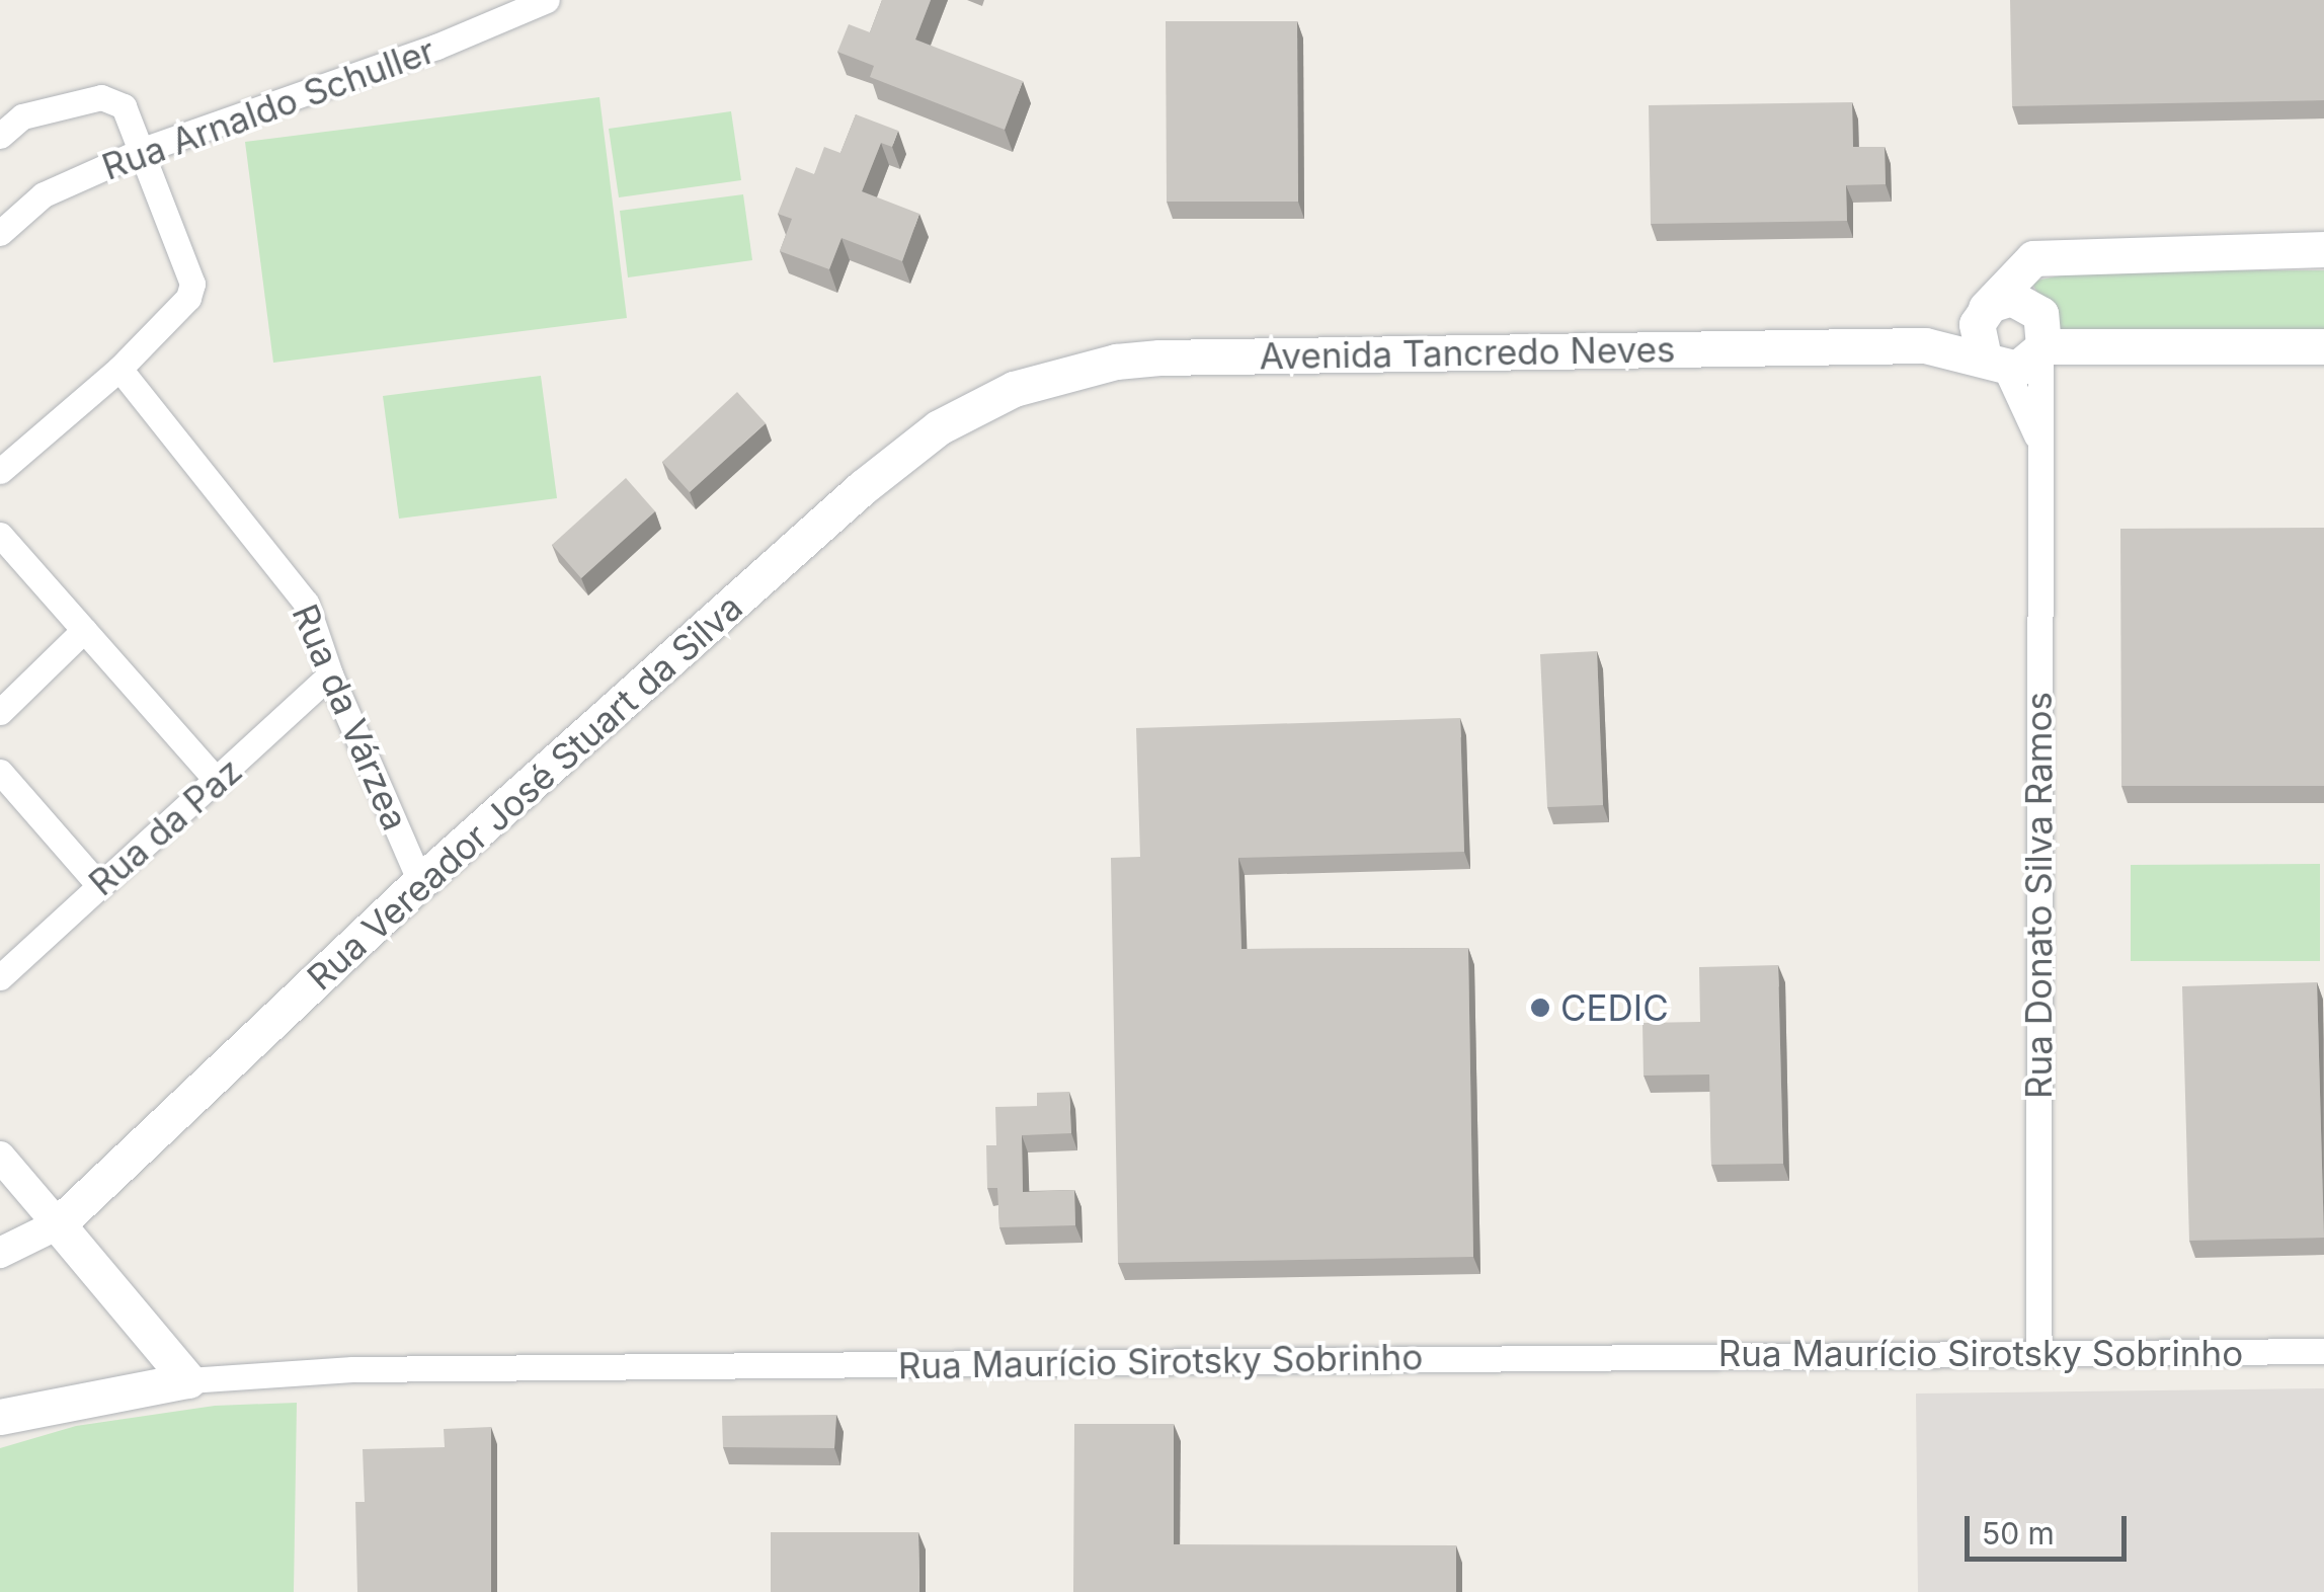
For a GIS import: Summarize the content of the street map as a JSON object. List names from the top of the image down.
{
  "streets": {
    "main road": ["Avenida Tancredo Neves", "Rua Vereador José Stuart da Silva", "Rua Maurício Sirotsky Sobrinho"],
    "street": [
      "Rua Arnaldo Schuller",
      "Rua da Várzea",
      "Rua da Paz",
      "Rua Donato Silva Ramos"
    ]
  },
  "crossings": [
    ["Avenida Tancredo Neves", "Rua Vereador José Stuart da Silva"],
    ["Avenida Tancredo Neves", "Rua Donato Silva Ramos"],
    ["Rua da Várzea", "Rua Vereador José Stuart da Silva"],
    ["Rua da Várzea", "Rua da Paz"],
    ["Rua Donato Silva Ramos", "Rua Maurício Sirotsky Sobrinho"]
  ],
  "places": ["CEDIC"],
  "scale_bar": "50 m"
}
